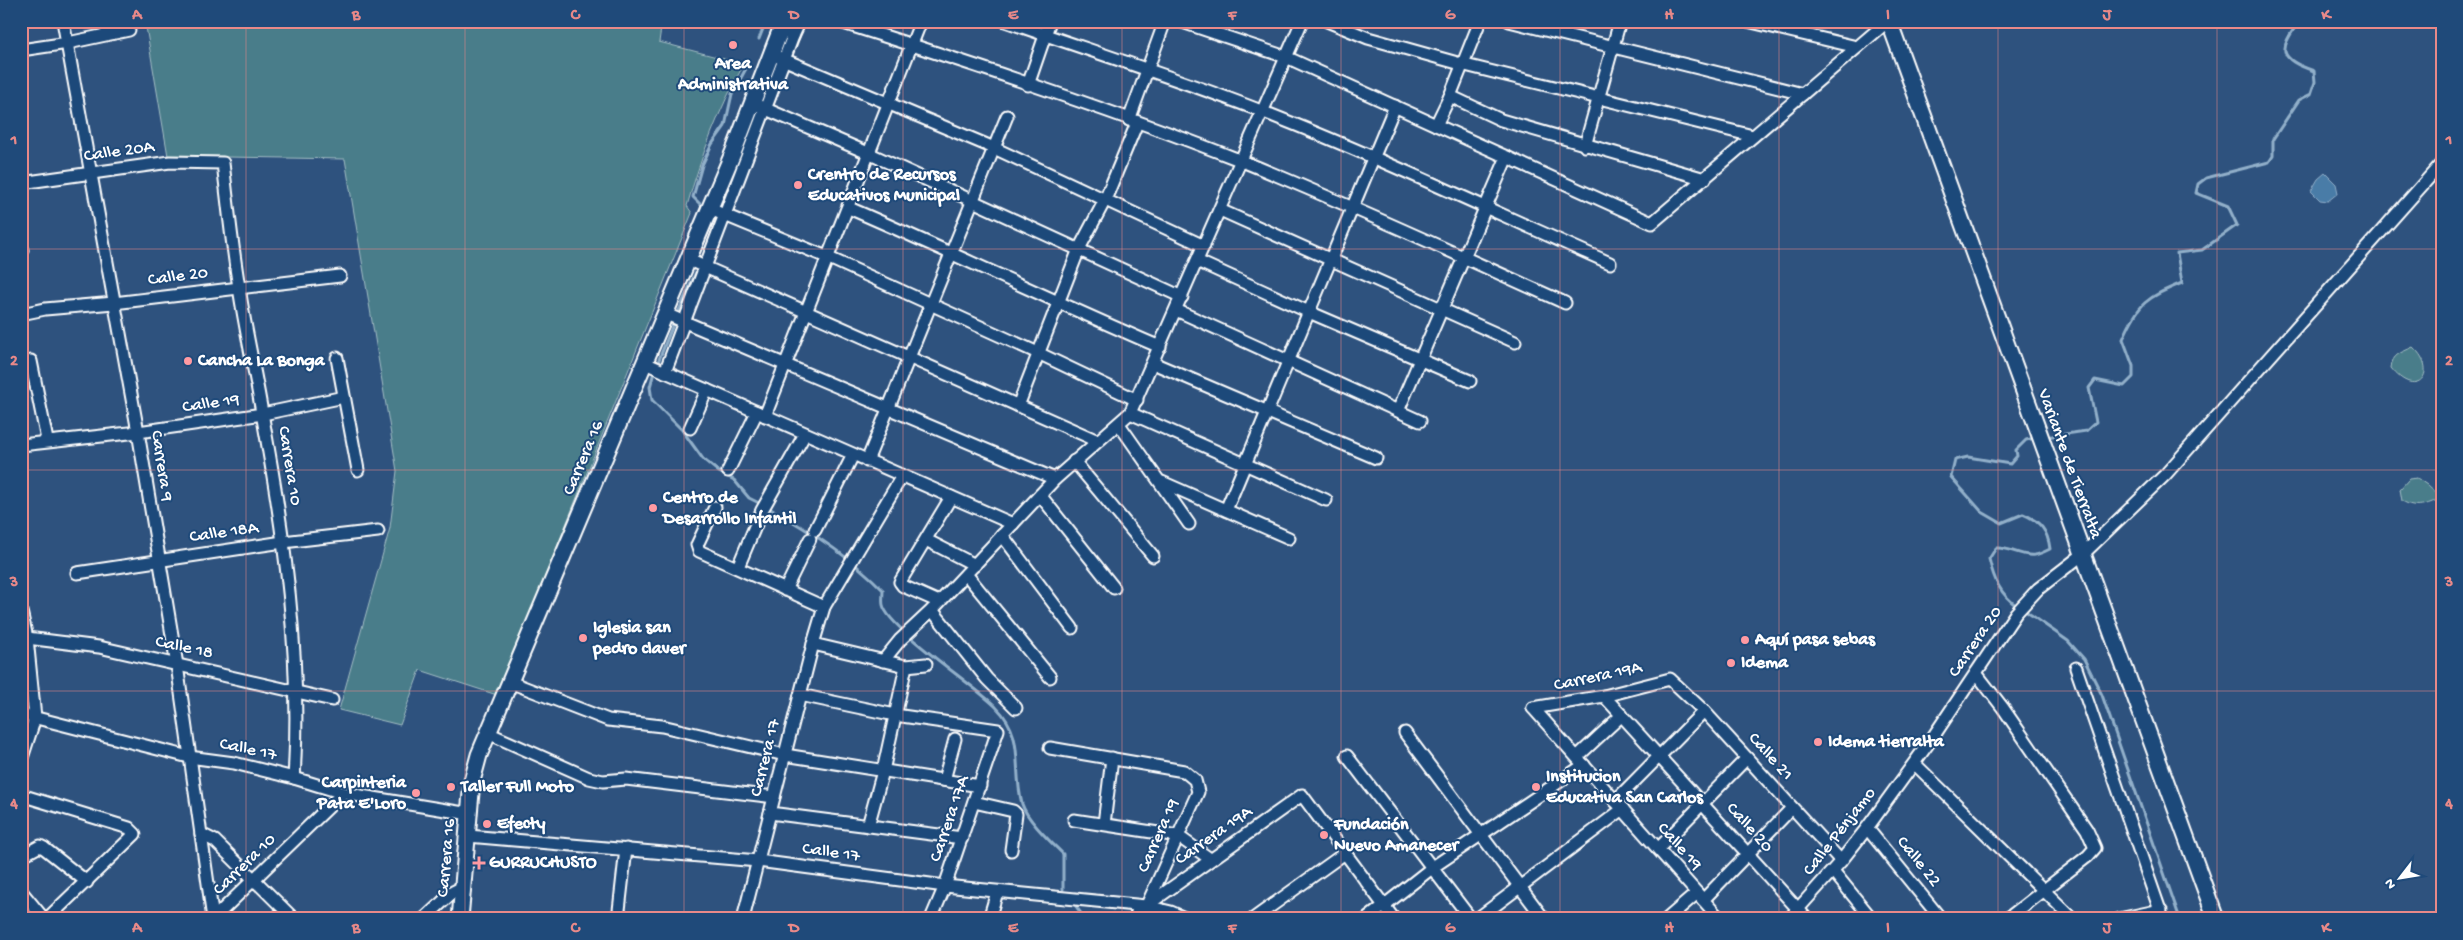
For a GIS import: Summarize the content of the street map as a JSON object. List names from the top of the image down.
{
  "streets": {
    "main road": ["Carrera 16", "Variante de Tierralta"],
    "street": [
      "Calle 20A",
      "Calle 20",
      "Calle 19",
      "Carrera 9",
      "Carrera 10",
      "Calle 18A",
      "Carrera 20",
      "Calle 18",
      "Carrera 19A",
      "Calle 17",
      "Calle 21",
      "Carrera 17",
      "Carrera 17A",
      "Calle Pénjamo",
      "Carrera 19",
      "Calle 22"
    ]
  },
  "crossings": [
    ["Calle 20A", "Carrera 9"],
    ["Calle 20A", "Carrera 10"],
    ["Calle 20", "Carrera 9"],
    ["Calle 20", "Carrera 10"],
    ["Calle 20", "Carrera 19A"],
    ["Calle 20", "Calle Pénjamo"],
    ["Calle 19", "Carrera 9"],
    ["Calle 19", "Carrera 10"],
    ["Calle 19", "Carrera 19A"],
    ["Carrera 16", "Calle 17"],
    ["Variante de Tierralta", "Carrera 20"],
    ["Carrera 9", "Carrera 10"],
    ["Carrera 9", "Calle 18A"],
    ["Carrera 9", "Calle 18"],
    ["Carrera 9", "Calle 17"],
    ["Carrera 10", "Calle 18A"],
    ["Carrera 10", "Calle 18"],
    ["Carrera 10", "Calle 17"],
    ["Carrera 20", "Calle Pénjamo"],
    ["Carrera 19A", "Calle 17"],
    ["Carrera 19A", "Calle 21"],
    ["Carrera 19A", "Carrera 19"],
    ["Calle 17", "Carrera 17"],
    ["Calle 17", "Carrera 17A"],
    ["Calle 17", "Carrera 19"],
    ["Calle 21", "Calle Pénjamo"],
    ["Calle Pénjamo", "Calle 22"]
  ],
  "places": {
    "other": [
      "Area Administrativa",
      "Crentro de Recursos Educativos Municipal",
      "Cancha La Bonga",
      "Centro de Desarrollo Infantil",
      "Iglesia san pedro claver",
      "Aquí pasa sebas",
      "Idema",
      "Idema tierralta",
      "Taller Full Moto",
      "Institucion Educativa San Carlos",
      "Carpinteria Pata E'Loro",
      "Efecty",
      "Fundación Nuevo Amanecer"
    ],
    "health": ["GURRUCHUSTO"]
  },
  "north": "bottom left",
  "grid": {
    "columns": [
      "A",
      "B",
      "C",
      "D",
      "E",
      "F",
      "G",
      "H",
      "I",
      "J",
      "K"
    ],
    "rows": [
      "1",
      "2",
      "3",
      "4"
    ]
  }
}
